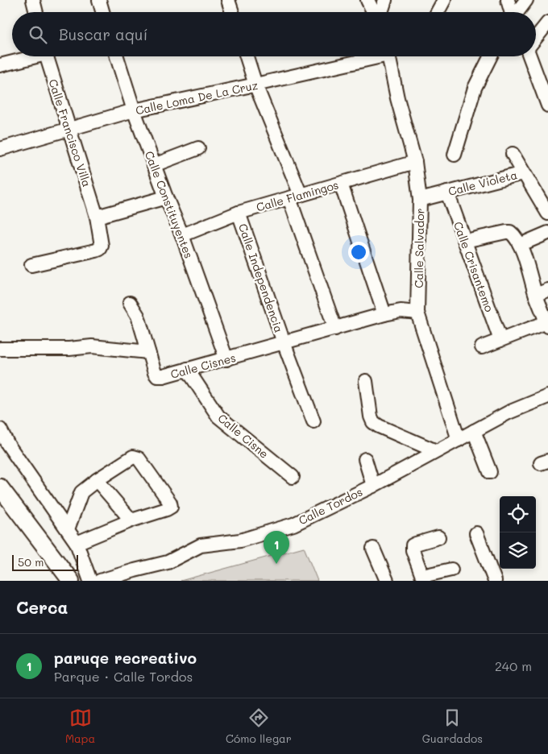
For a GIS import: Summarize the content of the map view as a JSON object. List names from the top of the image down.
{
  "streets": {
    "street": [
      "Calle Loma De La Cruz",
      "Calle Francisco Villa",
      "Calle Violeta",
      "Calle Flamingos",
      "Calle Constituyentes",
      "Calle Salvador",
      "Calle Crisantemo",
      "Calle Independencia",
      "Calle Cisnes",
      "Calle Cisne",
      "Calle Tordos"
    ]
  },
  "crossings": [
    ["Calle Loma De La Cruz", "Calle Francisco Villa"],
    ["Calle Loma De La Cruz", "Calle Constituyentes"],
    ["Calle Violeta", "Calle Salvador"],
    ["Calle Violeta", "Calle Crisantemo"],
    ["Calle Flamingos", "Calle Constituyentes"],
    ["Calle Flamingos", "Calle Salvador"],
    ["Calle Flamingos", "Calle Independencia"],
    ["Calle Constituyentes", "Calle Cisnes"],
    ["Calle Salvador", "Calle Cisnes"],
    ["Calle Salvador", "Calle Tordos"],
    ["Calle Independencia", "Calle Cisnes"],
    ["Calle Cisnes", "Calle Cisne"]
  ],
  "scale_bar": "50 m",
  "page": {
    "search": "Buscar aquí",
    "pins": "1",
    "scale": "50 m",
    "heading": "Cerca",
    "list": [
      {
        "mark": "1",
        "name": "paruqe recreativo",
        "note": "Parque · Calle Tordos",
        "value": "240 m"
      }
    ],
    "nav": ["Mapa", "Cómo llegar", "Guardados"]
  }
}
